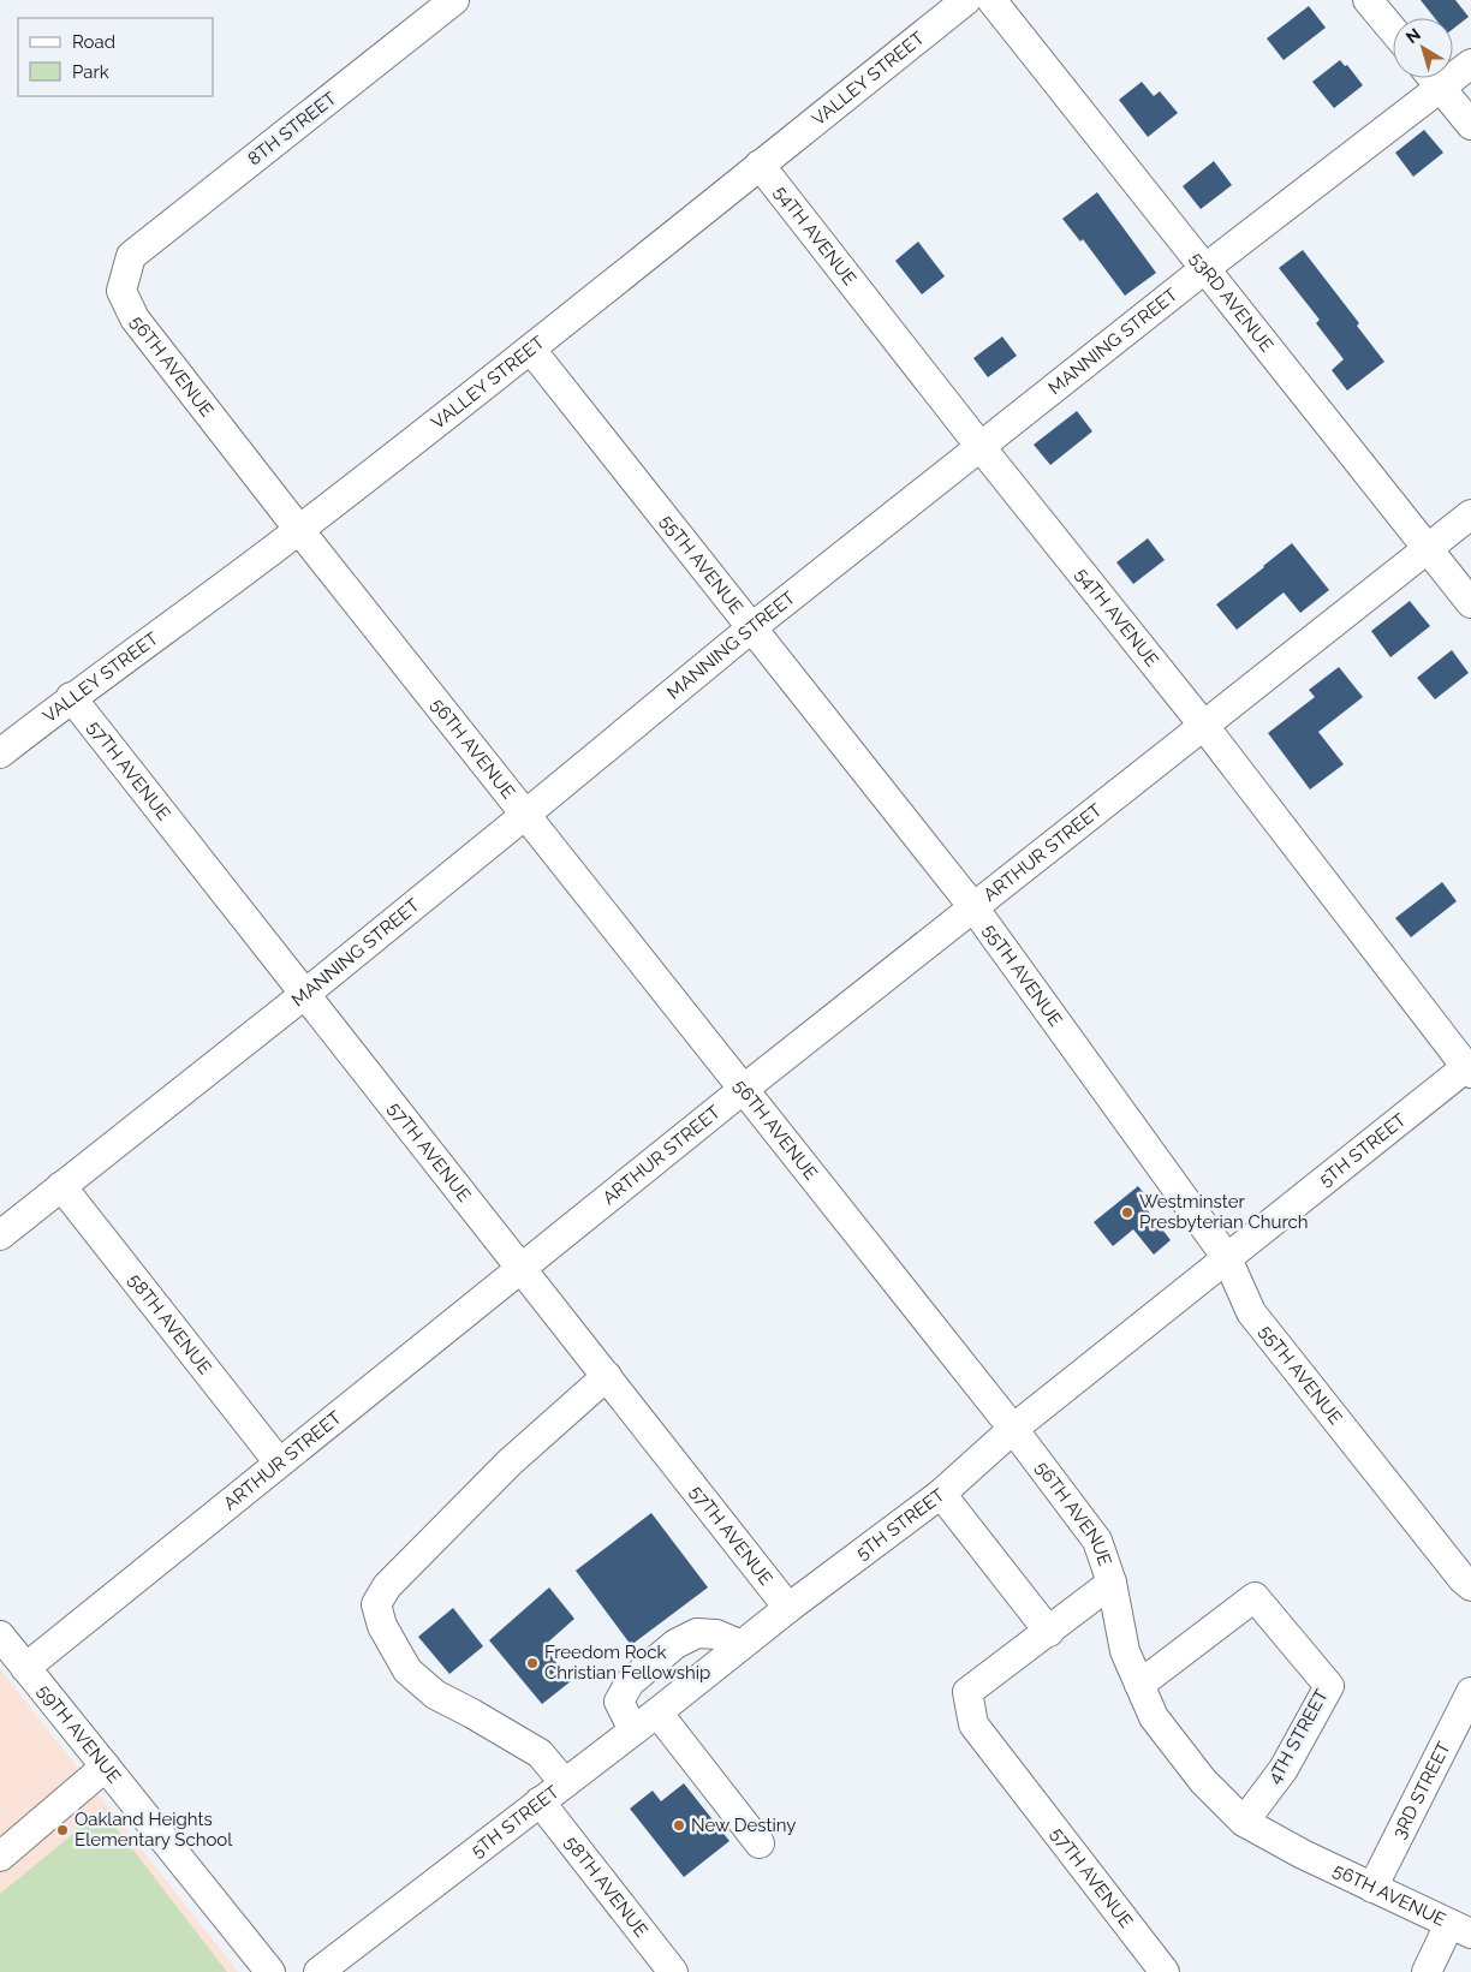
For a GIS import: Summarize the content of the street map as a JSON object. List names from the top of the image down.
{
  "streets": {
    "street": [
      "VALLEY STREET",
      "8TH STREET",
      "54TH AVENUE",
      "53RD AVENUE",
      "MANNING STREET",
      "56TH AVENUE",
      "55TH AVENUE",
      "57TH AVENUE",
      "ARTHUR STREET",
      "5TH STREET",
      "58TH AVENUE",
      "59TH AVENUE",
      "4TH STREET",
      "3RD STREET"
    ]
  },
  "crossings": [
    ["VALLEY STREET", "54TH AVENUE"],
    ["VALLEY STREET", "56TH AVENUE"],
    ["VALLEY STREET", "55TH AVENUE"],
    ["VALLEY STREET", "57TH AVENUE"],
    ["8TH STREET", "56TH AVENUE"],
    ["54TH AVENUE", "MANNING STREET"],
    ["54TH AVENUE", "ARTHUR STREET"],
    ["54TH AVENUE", "5TH STREET"],
    ["53RD AVENUE", "MANNING STREET"],
    ["53RD AVENUE", "ARTHUR STREET"],
    ["MANNING STREET", "56TH AVENUE"],
    ["MANNING STREET", "55TH AVENUE"],
    ["MANNING STREET", "57TH AVENUE"],
    ["MANNING STREET", "58TH AVENUE"],
    ["56TH AVENUE", "ARTHUR STREET"],
    ["56TH AVENUE", "5TH STREET"],
    ["56TH AVENUE", "4TH STREET"],
    ["56TH AVENUE", "3RD STREET"],
    ["55TH AVENUE", "ARTHUR STREET"],
    ["55TH AVENUE", "5TH STREET"],
    ["57TH AVENUE", "ARTHUR STREET"],
    ["57TH AVENUE", "5TH STREET"],
    ["ARTHUR STREET", "58TH AVENUE"],
    ["ARTHUR STREET", "59TH AVENUE"],
    ["5TH STREET", "58TH AVENUE"]
  ],
  "places": [
    "Westminster Presbyterian Church",
    "Freedom Rock Christian Fellowship",
    "New Destiny",
    "Oakland Heights Elementary School"
  ],
  "legend": ["Road", "Park"],
  "north": "top left"
}
